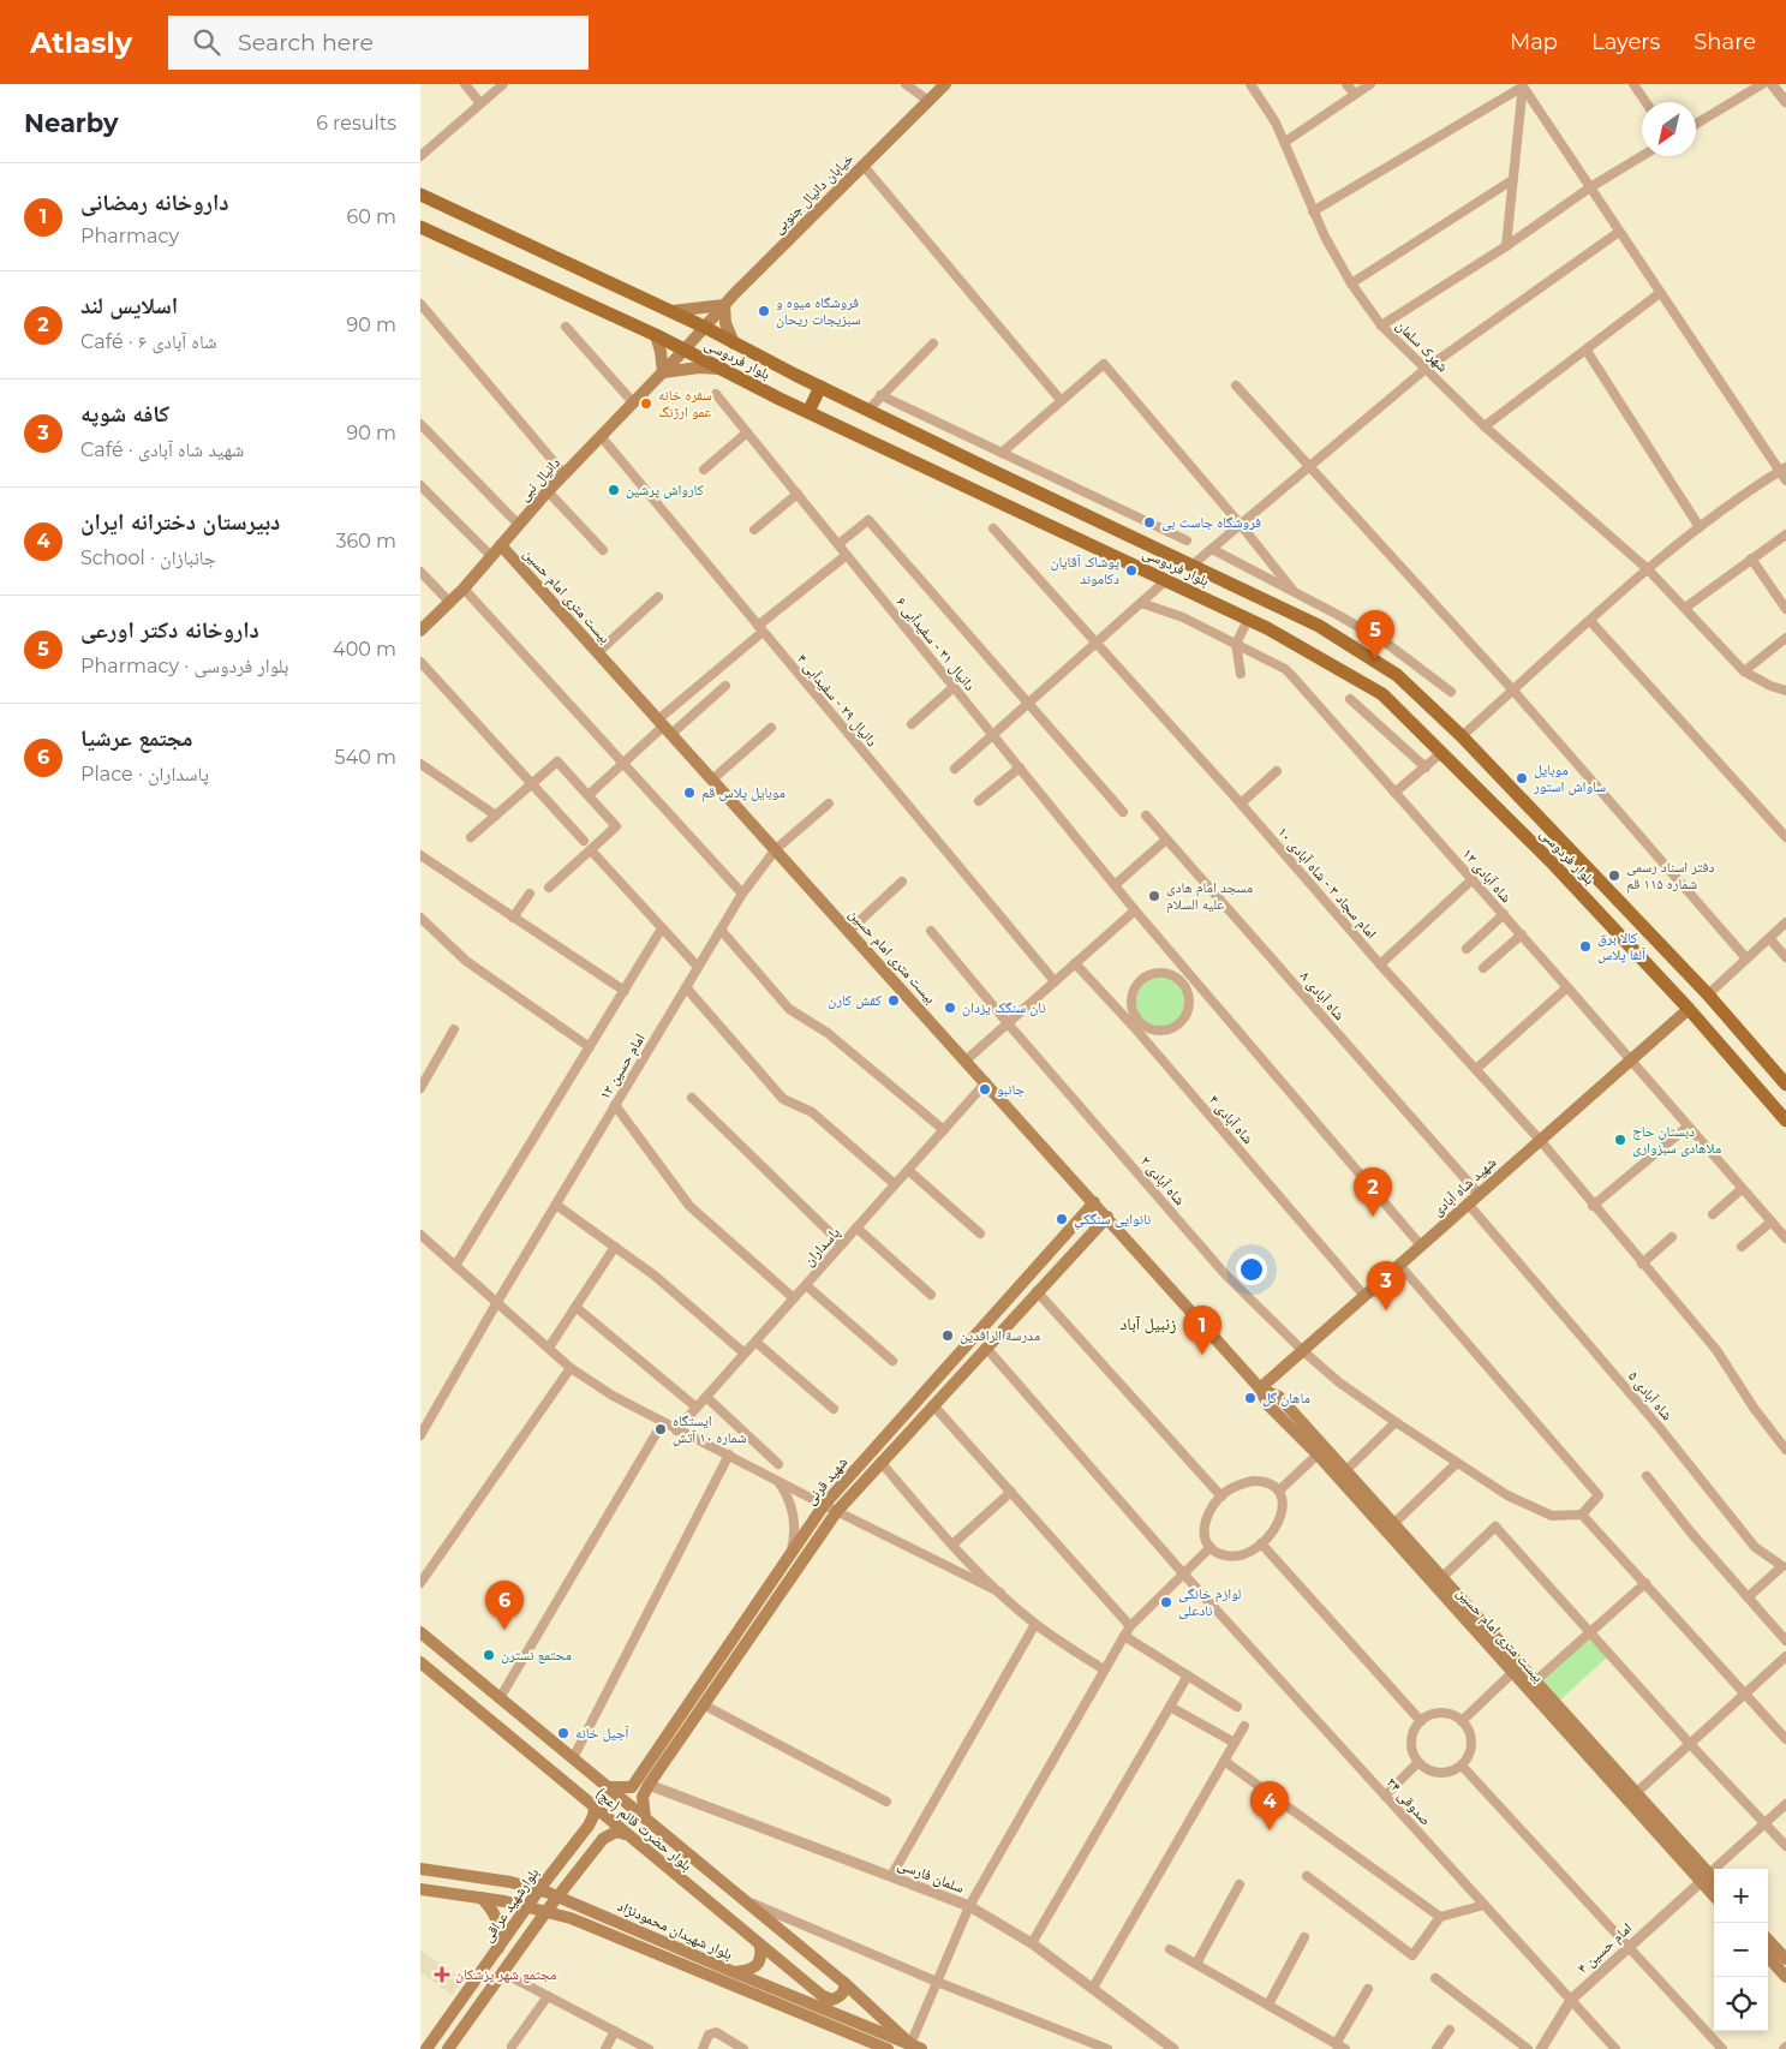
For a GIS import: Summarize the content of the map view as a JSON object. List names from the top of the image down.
{
  "streets": {
    "main road": [
      "خیابان دانیال جنوبی",
      "بلوار فردوسی",
      "دانیال نبی",
      "بیست متری امام حسین",
      "شهید شاه آبادی",
      "شهید قرنی",
      "بلوار حضرت قائم (عج)",
      "بلوارشهید عراقی",
      "بلوار شهیدان محمودنژاد"
    ],
    "street": [
      "شهرک سلمان",
      "دانیال ۳۱ - سفیدآبی ۶",
      "دانیال ۲۹ - سفیدآبی ۴",
      "شاه آبادی ۱۲",
      "امام سجاد ۳ - شاه آبادی ۱۰",
      "شاه آبادی ۸",
      "امام حسین ۱۲",
      "شاه آبادی ۴",
      "شاه آبادی ۲",
      "پاسداران",
      "شاه آبادی ۵",
      "صدوقی ۳۴",
      "سلمان فارسی",
      "امام حسین ۴"
    ]
  },
  "crossings": [
    ["خیابان دانیال جنوبی", "بلوار فردوسی"],
    ["خیابان دانیال جنوبی", "دانیال نبی"],
    ["بلوار فردوسی", "دانیال نبی"],
    ["بلوار فردوسی", "شهید شاه آبادی"],
    ["دانیال نبی", "بیست متری امام حسین"],
    ["دانیال نبی", "دانیال ۲۹ - سفیدآبی ۴"],
    ["بیست متری امام حسین", "امام حسین ۱۲"],
    ["بیست متری امام حسین", "شهید شاه آبادی"],
    ["بیست متری امام حسین", "پاسداران"],
    ["بیست متری امام حسین", "شهید قرنی"],
    ["بیست متری امام حسین", "امام حسین ۴"],
    ["دانیال ۳۱ - سفیدآبی ۶", "شاه آبادی ۴"],
    ["دانیال ۳۱ - سفیدآبی ۶", "شهید شاه آبادی"],
    ["شاه آبادی ۱۲", "شهید شاه آبادی"],
    ["امام سجاد ۳ - شاه آبادی ۱۰", "شهید شاه آبادی"],
    ["شاه آبادی ۸", "شهید شاه آبادی"],
    ["شاه آبادی ۴", "شهید شاه آبادی"],
    ["شاه آبادی ۲", "شهید شاه آبادی"],
    ["شهید شاه آبادی", "شاه آبادی ۵"],
    ["شهید قرنی", "صدوقی ۳۴"],
    ["شهید قرنی", "سلمان فارسی"],
    ["صدوقی ۳۴", "امام حسین ۴"],
    ["بلوار حضرت قائم (عج)", "بلوارشهید عراقی"],
    ["بلوار حضرت قائم (عج)", "بلوار شهیدان محمودنژاد"],
    ["بلوارشهید عراقی", "بلوار شهیدان محمودنژاد"]
  ],
  "districts": ["زنبیل آباد"],
  "places": {
    "other": [
      "فروشگاه میوه و سبزیجات ریحان",
      "سفره خانه عمو ارژنگ",
      "کارواش پرشین",
      "فروشگاه جاست بی",
      "پوشاک آقایان دکاموند",
      "موبایل ساواش استور",
      "موبایل پلاس قم",
      "دفتر اسناد رسمی شماره ۱۱۵ قم",
      "مسجد امام هادی علیه السلام",
      "کالا برق آلفا پلاس",
      "کفش کارن",
      "نان سنگک یزدان",
      "جانبو",
      "دبستان حاج ملاهادی سبزواری",
      "نانوایی سنگکیِ",
      "مدرسة الرافدین",
      "ماهان گل",
      "ایستگاه شماره ۱۰ آتش",
      "لوازم خانگی نادعلی",
      "محتمع نسترن",
      "آجیل خانه"
    ],
    "health": ["مجتمع شهر پزشکان"]
  },
  "north": "bottom left",
  "page": {
    "header": "Atlasly",
    "search": "Search here",
    "nav": ["Map", "Layers", "Share"],
    "heading": ["Nearby", "6 results"],
    "list": [
      {
        "mark": "1",
        "name": "داروخانه رمضانی",
        "note": "Pharmacy",
        "value": "60 m"
      },
      {
        "mark": "2",
        "name": "اسلایس لند",
        "note": "Café · شاه آبادی ۶",
        "value": "90 m"
      },
      {
        "mark": "3",
        "name": "کافه شوپه",
        "note": "Café · شهید شاه آبادی",
        "value": "90 m"
      },
      {
        "mark": "4",
        "name": "دبیرستان دخترانه ایران",
        "note": "School · جانبازان",
        "value": "360 m"
      },
      {
        "mark": "5",
        "name": "داروخانه دکتر اورعی",
        "note": "Pharmacy · بلوار فردوسی",
        "value": "400 m"
      },
      {
        "mark": "6",
        "name": "مجتمع عرشیا",
        "note": "Place · پاسداران",
        "value": "540 m"
      }
    ],
    "pins": [
      "5",
      "2",
      "3",
      "1",
      "6",
      "4"
    ],
    "map_buttons": ["+", "−"]
  }
}
